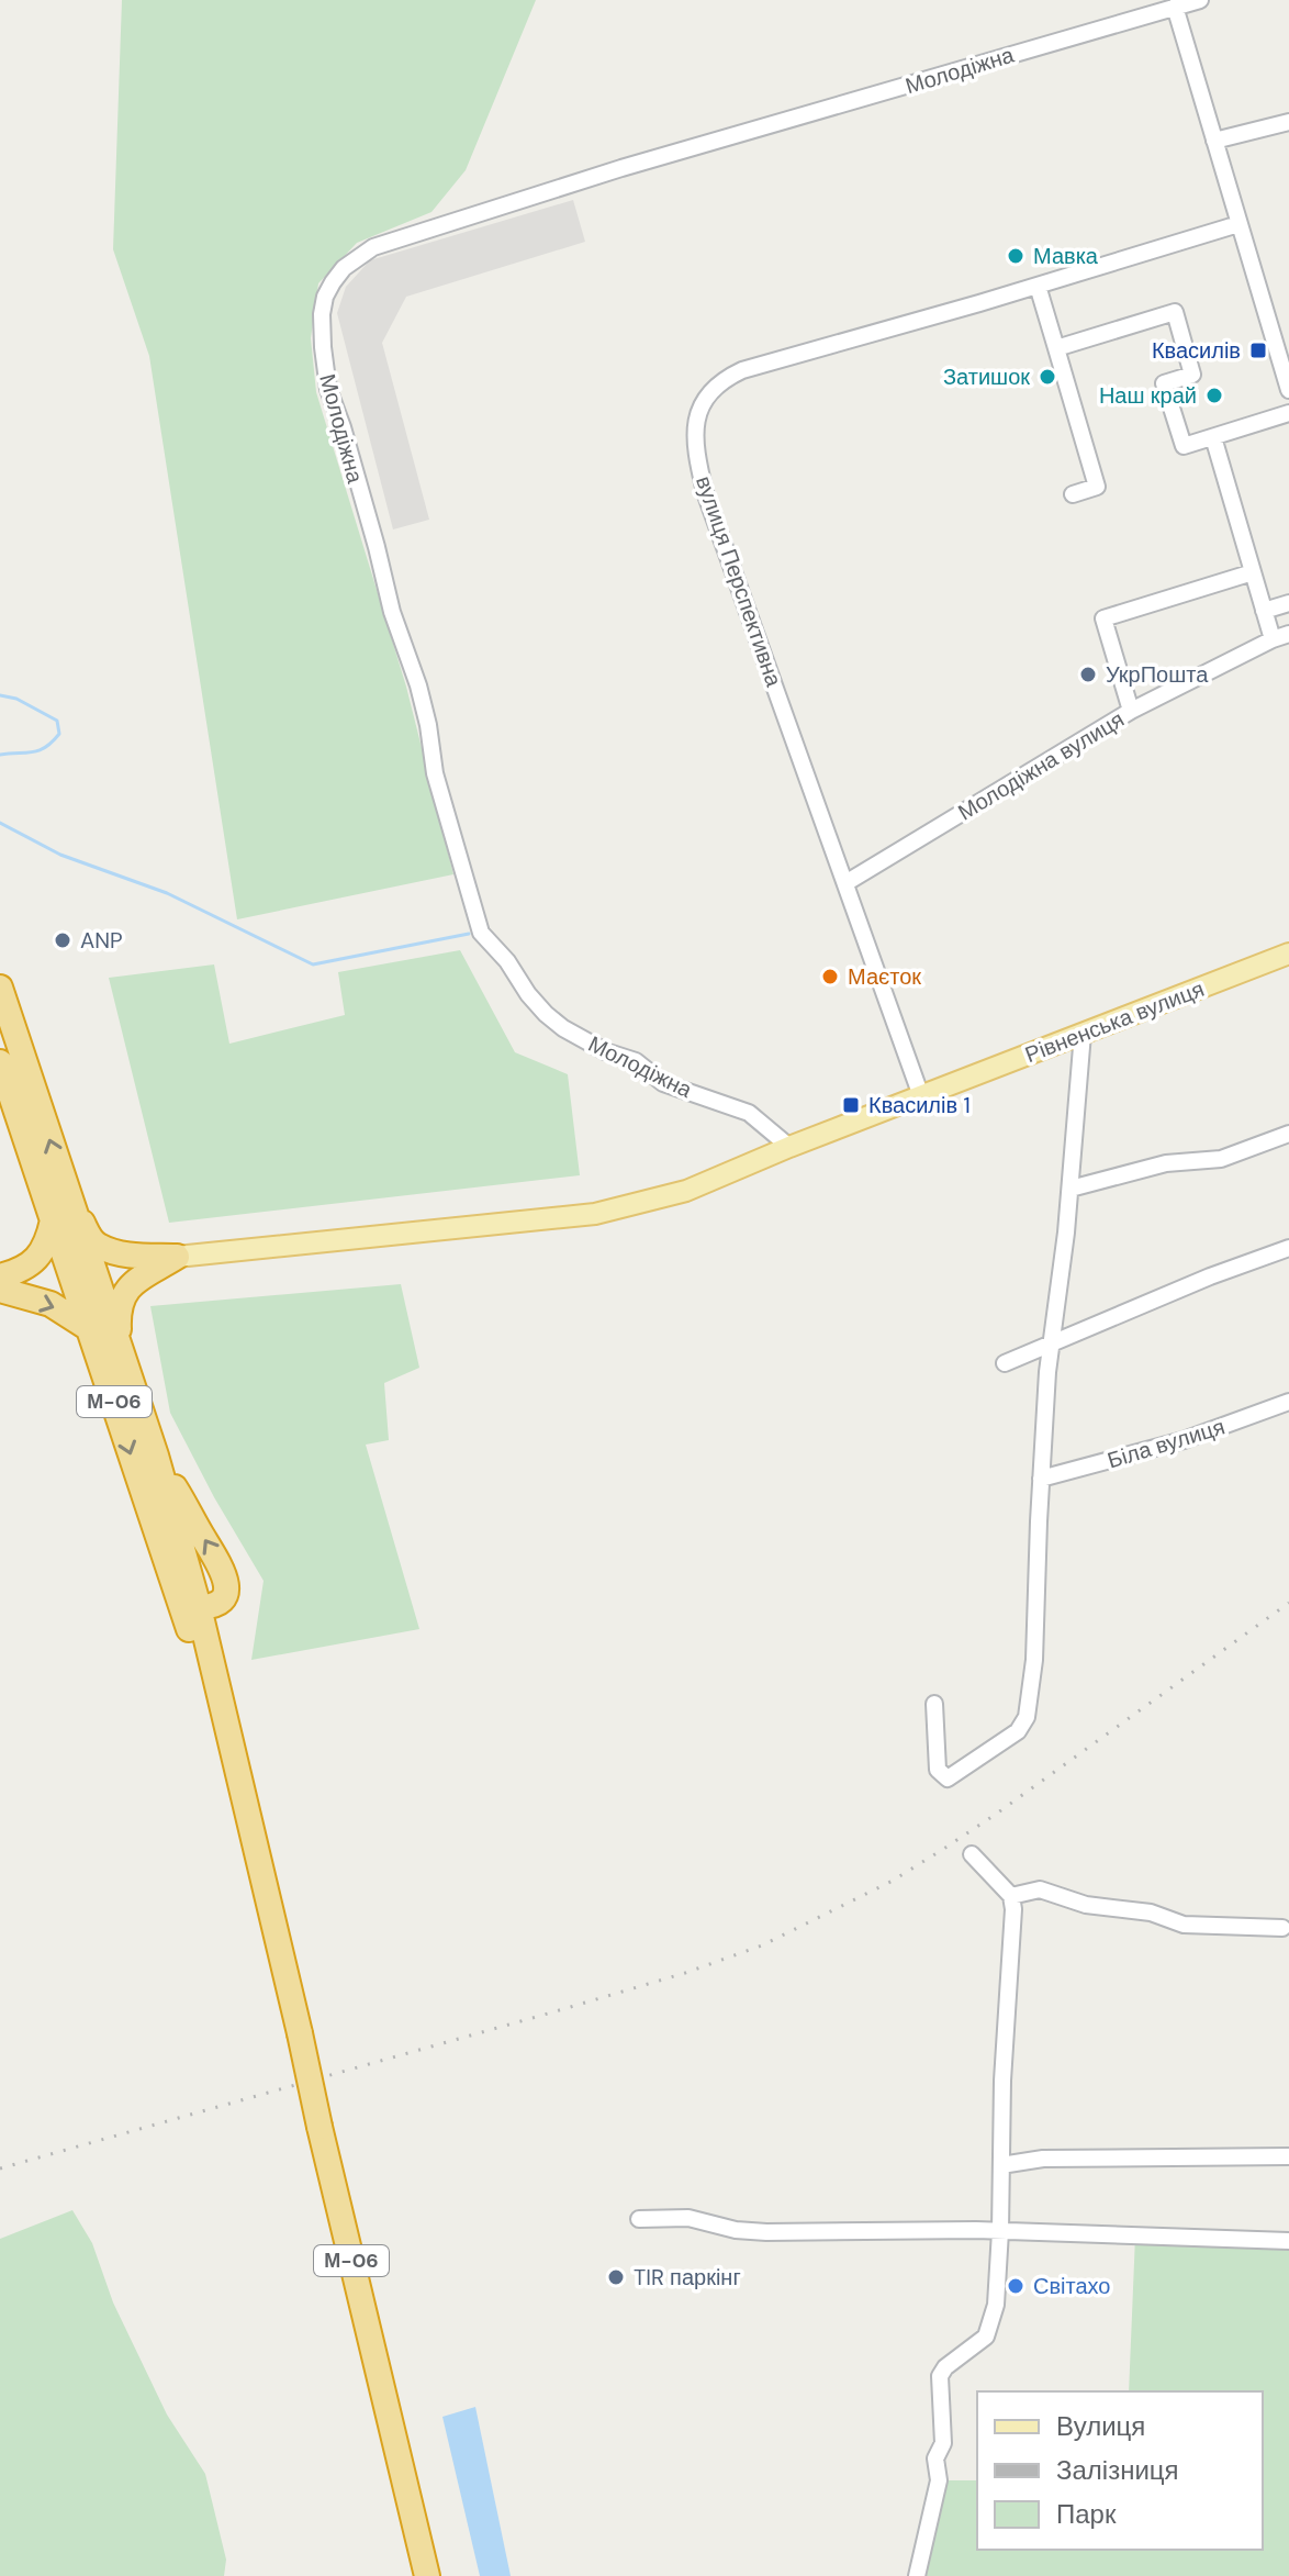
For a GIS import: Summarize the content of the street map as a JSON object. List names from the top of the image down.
{
  "streets": {
    "highway": ["М-06"],
    "main road": ["Рівненська вулиця"],
    "street": [
      "Молодіжна",
      "вулиця Перспективна",
      "Молодіжна вулиця",
      "Біла вулиця"
    ]
  },
  "crossings": [
    ["Молодіжна", "Рівненська вулиця"],
    ["вулиця Перспективна", "Молодіжна вулиця"],
    ["вулиця Перспективна", "Рівненська вулиця"]
  ],
  "places": {
    "other": [
      "Мавка",
      "Затишок",
      "Наш край",
      "УкрПошта",
      "ANP",
      "Маєток",
      "TIR паркінг",
      "Світахо"
    ],
    "transit": ["Квасилів", "Квасилів 1"]
  },
  "legend": ["Вулиця", "Залізниця", "Парк"]
}
